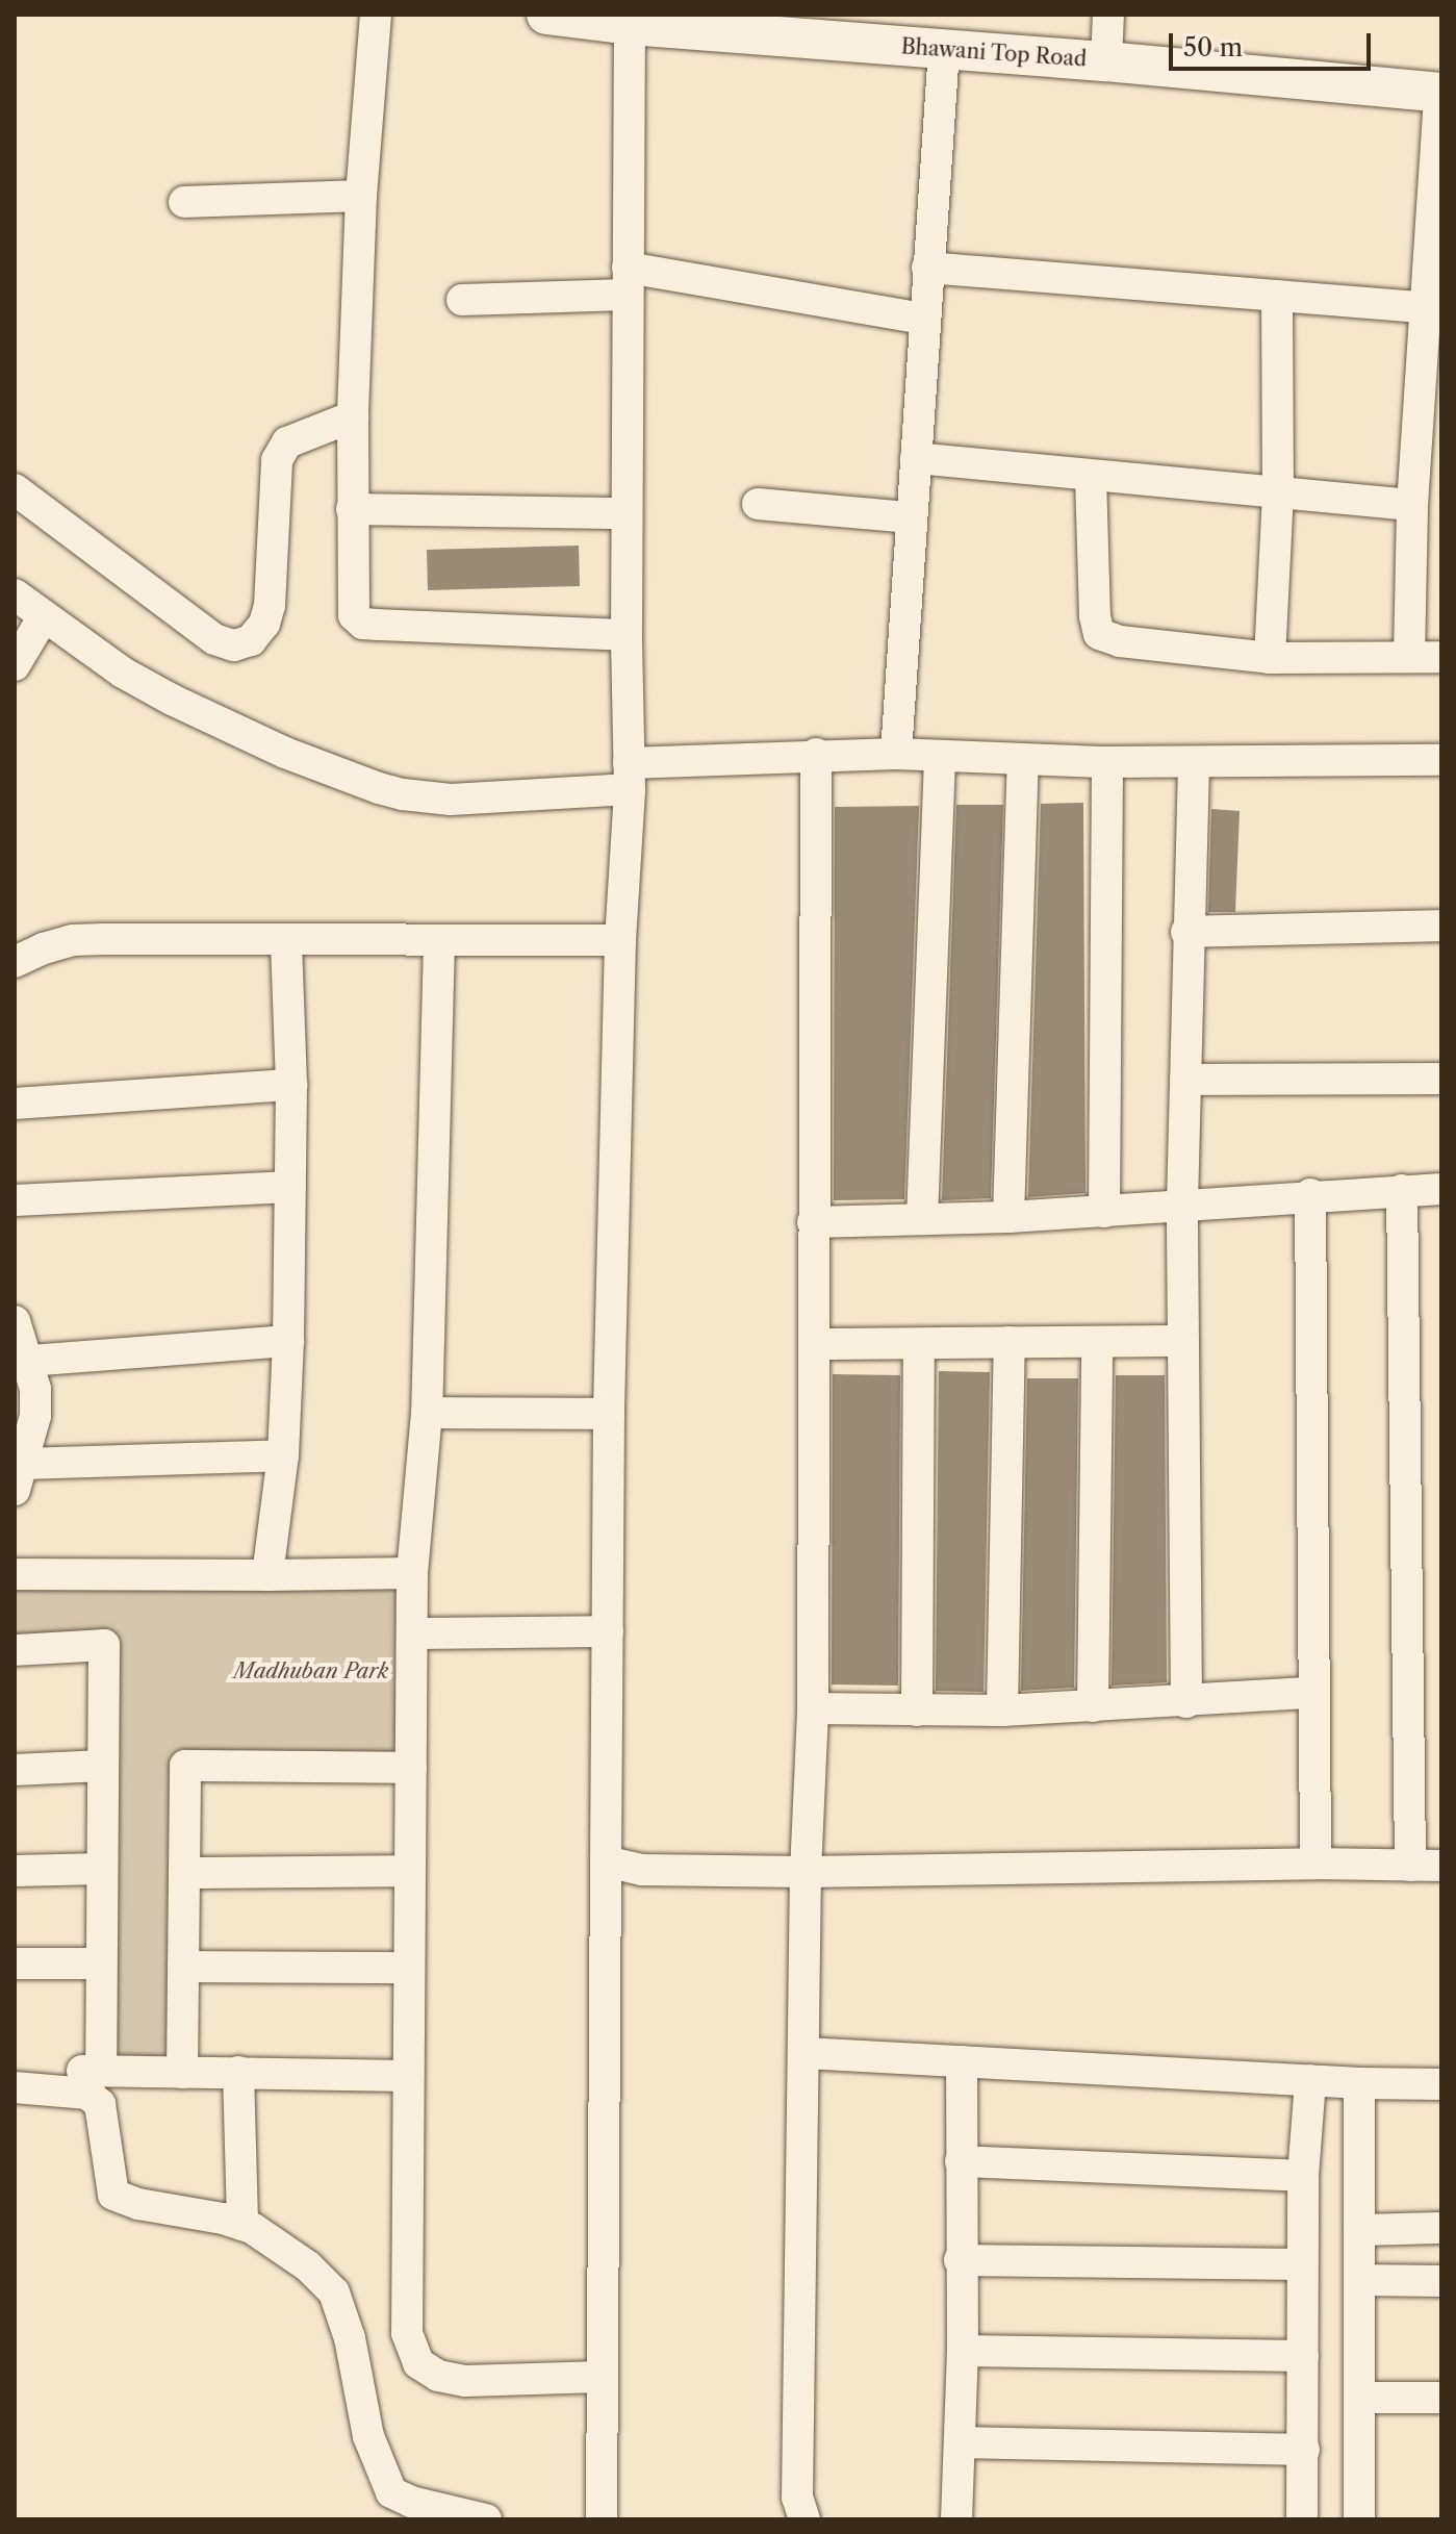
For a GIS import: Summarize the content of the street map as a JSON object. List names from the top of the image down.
{
  "streets": {
    "street": ["Bhawani Top Road"]
  },
  "parks": ["Madhuban Park"],
  "scale_bar": "50 m"
}
